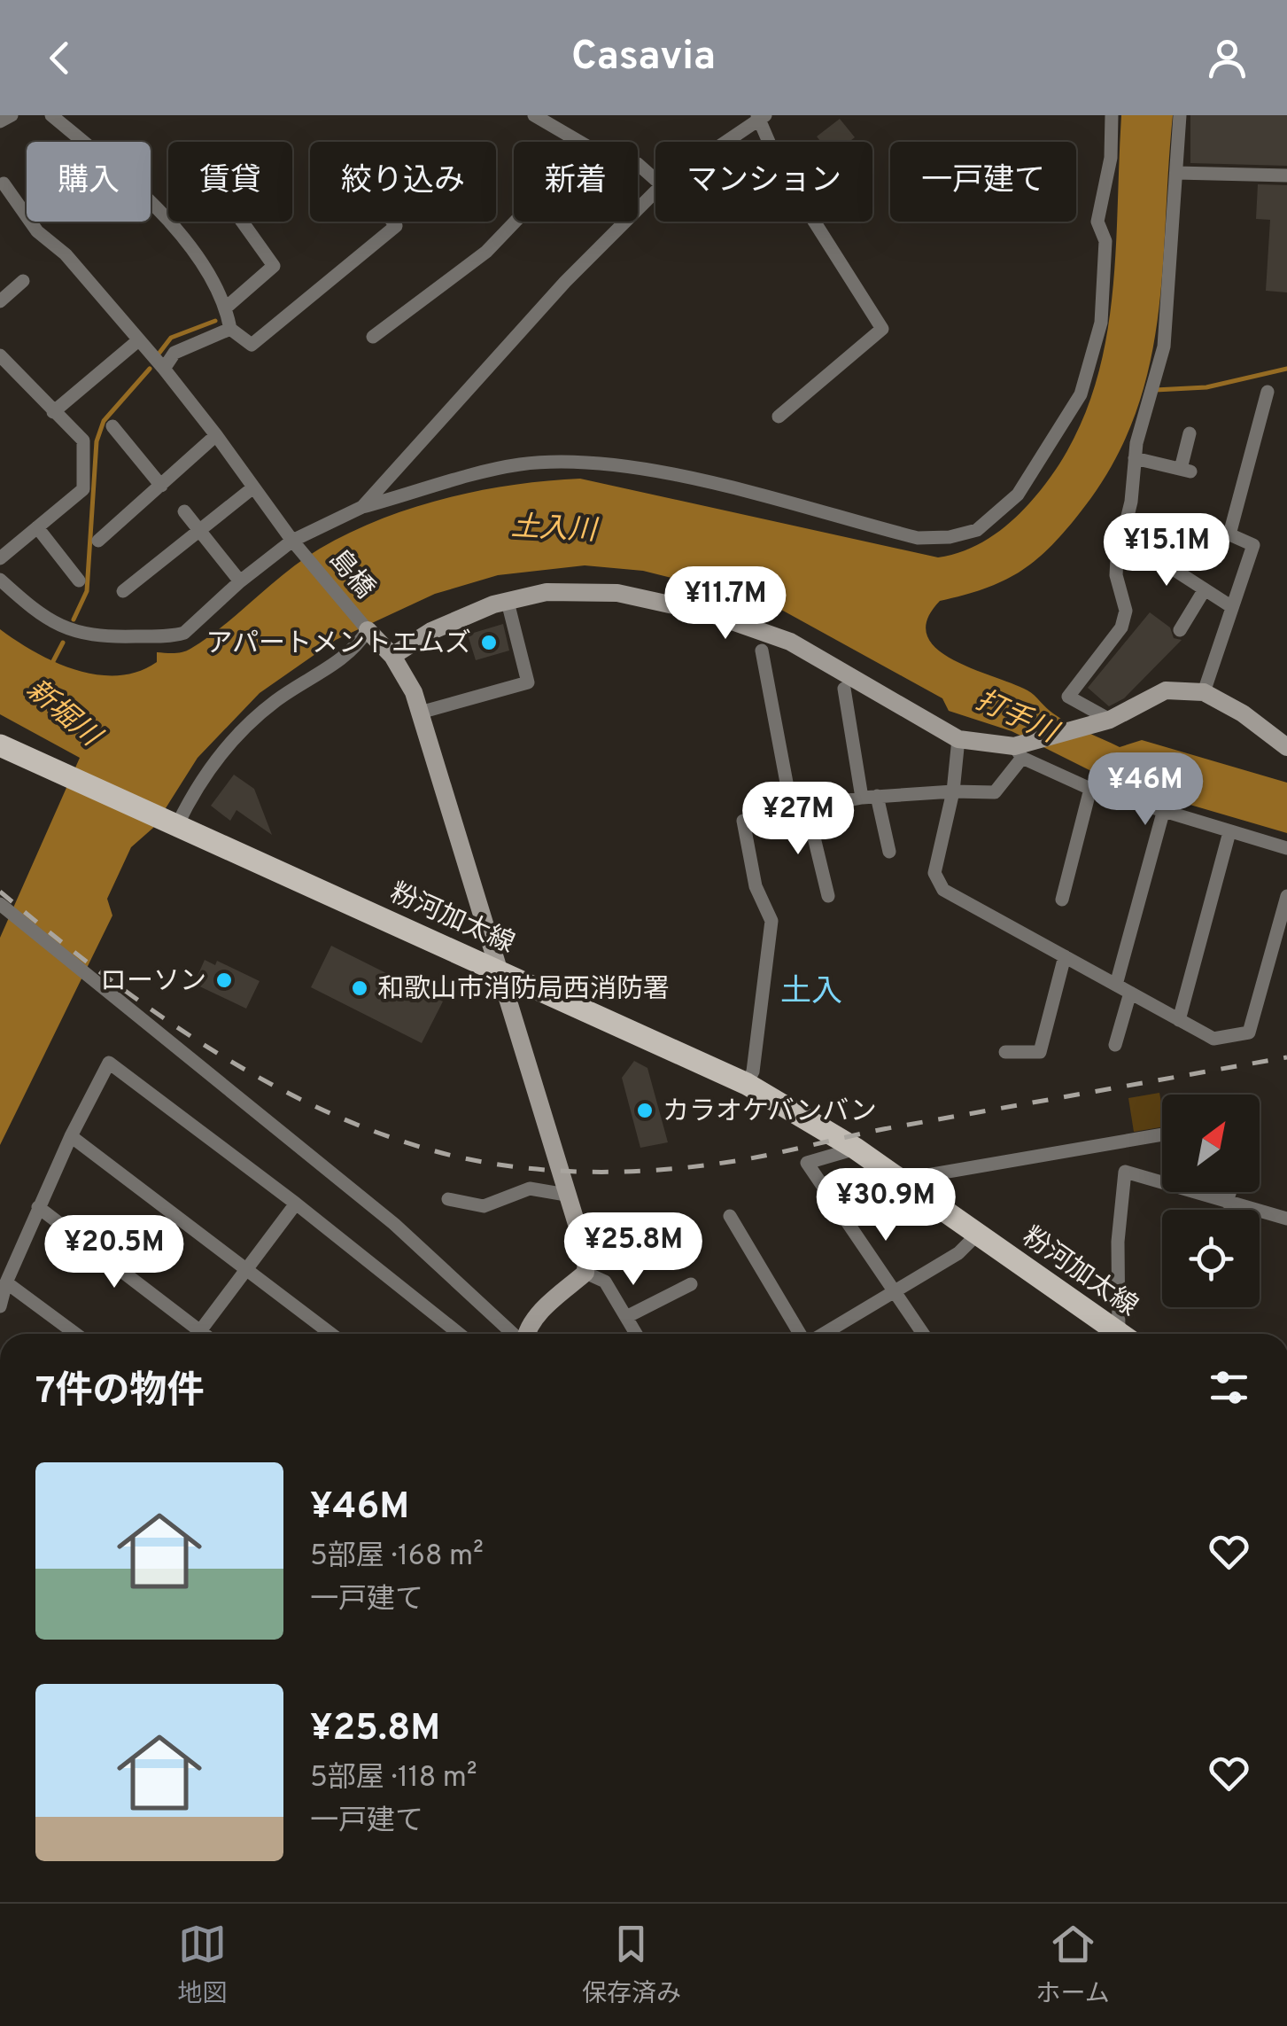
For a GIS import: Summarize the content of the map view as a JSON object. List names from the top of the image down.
{
  "streets": {
    "main road": ["粉河加太線"],
    "street": ["島橋"]
  },
  "districts": ["土入"],
  "water": ["土入川", "新堀川", "打手川"],
  "places": [
    "アパートメントエムズ",
    "ローソン",
    "和歌山市消防局西消防署",
    "カラオケバンバン"
  ],
  "north": "top right",
  "page": {
    "header": "Casavia",
    "chip": [
      "購入",
      "賃貸",
      "絞り込み",
      "新着",
      "マンション",
      "一戸建て"
    ],
    "price": [
      "¥15.1M",
      "¥11.7M",
      "¥46M",
      "¥27M",
      "¥30.9M",
      "¥25.8M",
      "¥20.5M"
    ],
    "heading": "7件の物件",
    "list": [
      {
        "name": "¥46M",
        "note": "5部屋 · 168 m² · 一戸建て"
      },
      {
        "name": "¥25.8M",
        "note": "5部屋 · 118 m² · 一戸建て"
      }
    ],
    "tabs": ["地図", "保存済み", "ホーム"]
  }
}
